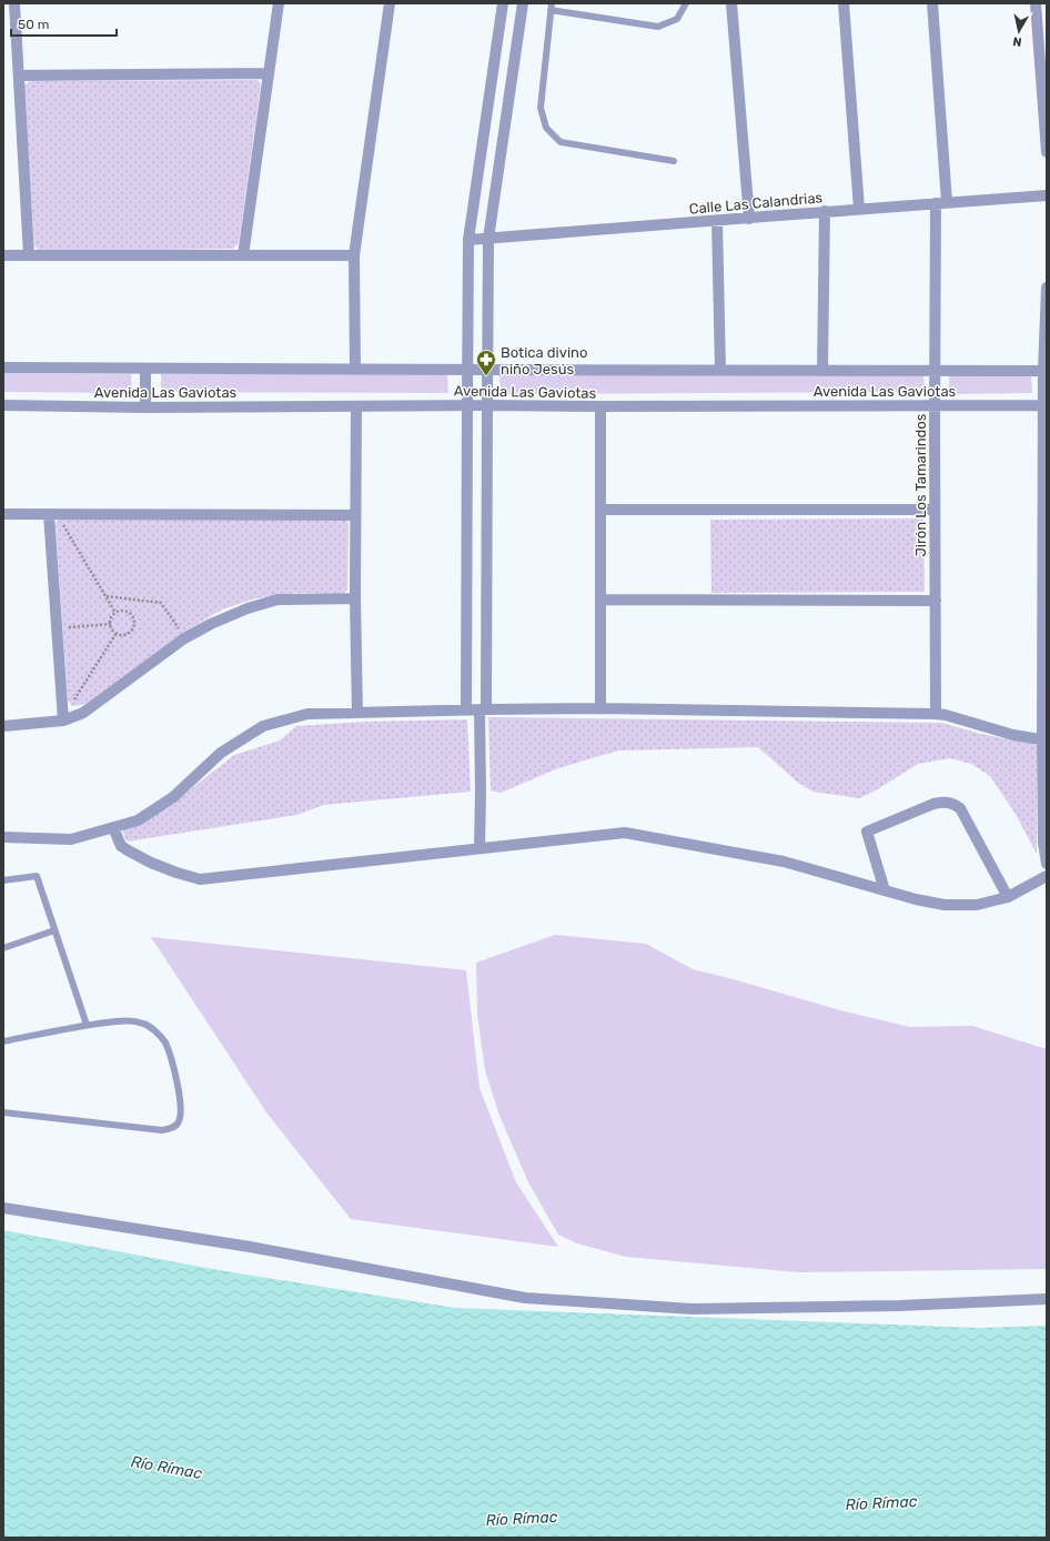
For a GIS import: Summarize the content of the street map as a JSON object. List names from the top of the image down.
{
  "streets": {
    "street": ["Calle Las Calandrias", "Avenida Las Gaviotas", "Jirón Los Tamarindos"]
  },
  "crossings": [
    ["Calle Las Calandrias", "Jirón Los Tamarindos"],
    ["Avenida Las Gaviotas", "Jirón Los Tamarindos"]
  ],
  "water": ["Río Rímac"],
  "places": {
    "pharmacy": ["Botica divino niño Jesús"]
  },
  "scale_bar": "50 m",
  "north": "bottom"
}
